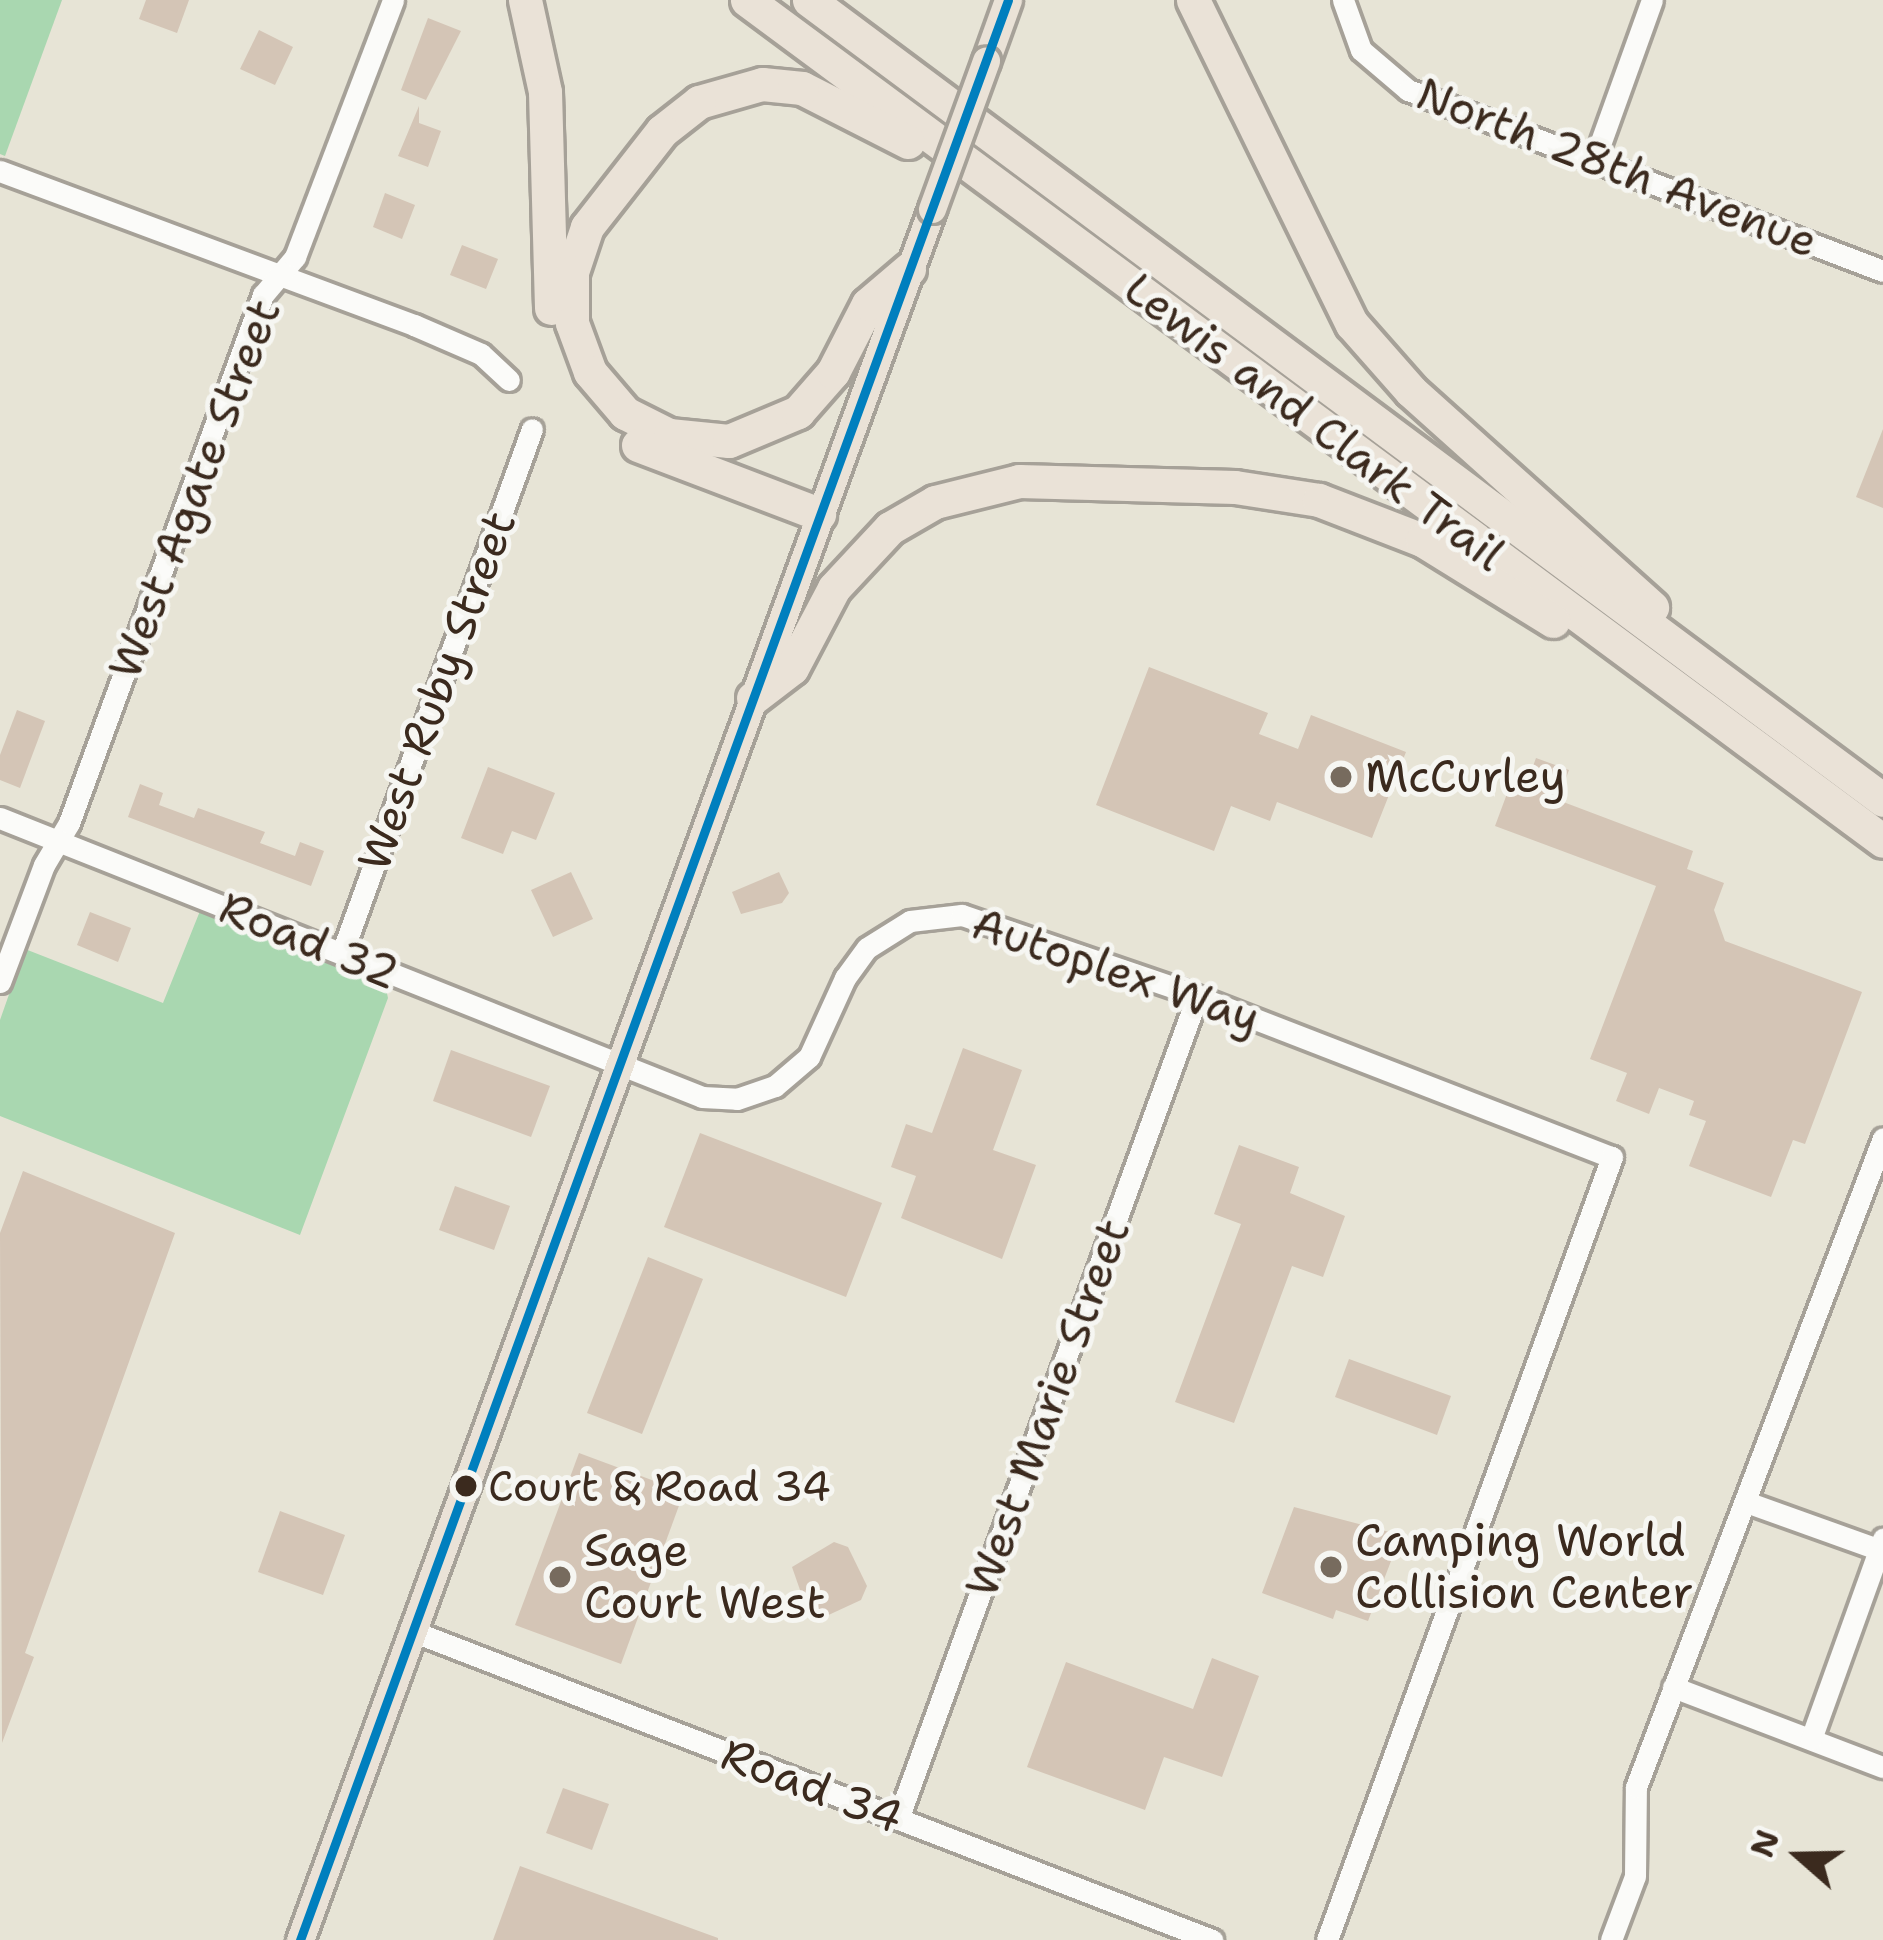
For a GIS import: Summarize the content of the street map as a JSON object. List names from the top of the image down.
{
  "streets": {
    "highway": ["Lewis and Clark Trail"],
    "street": [
      "North 28th Avenue",
      "West Agate Street",
      "West Ruby Street",
      "Road 32",
      "Autoplex Way",
      "West Marie Street",
      "Road 34"
    ]
  },
  "crossings": [
    ["West Agate Street", "Road 32"],
    ["West Ruby Street", "Road 32"],
    ["Road 32", "Autoplex Way"],
    ["Autoplex Way", "West Marie Street"],
    ["West Marie Street", "Road 34"]
  ],
  "places": [
    "McCurley",
    "Court & Road 34",
    "Camping World Collision Center",
    "Sage Court West"
  ],
  "north": "left"
}
